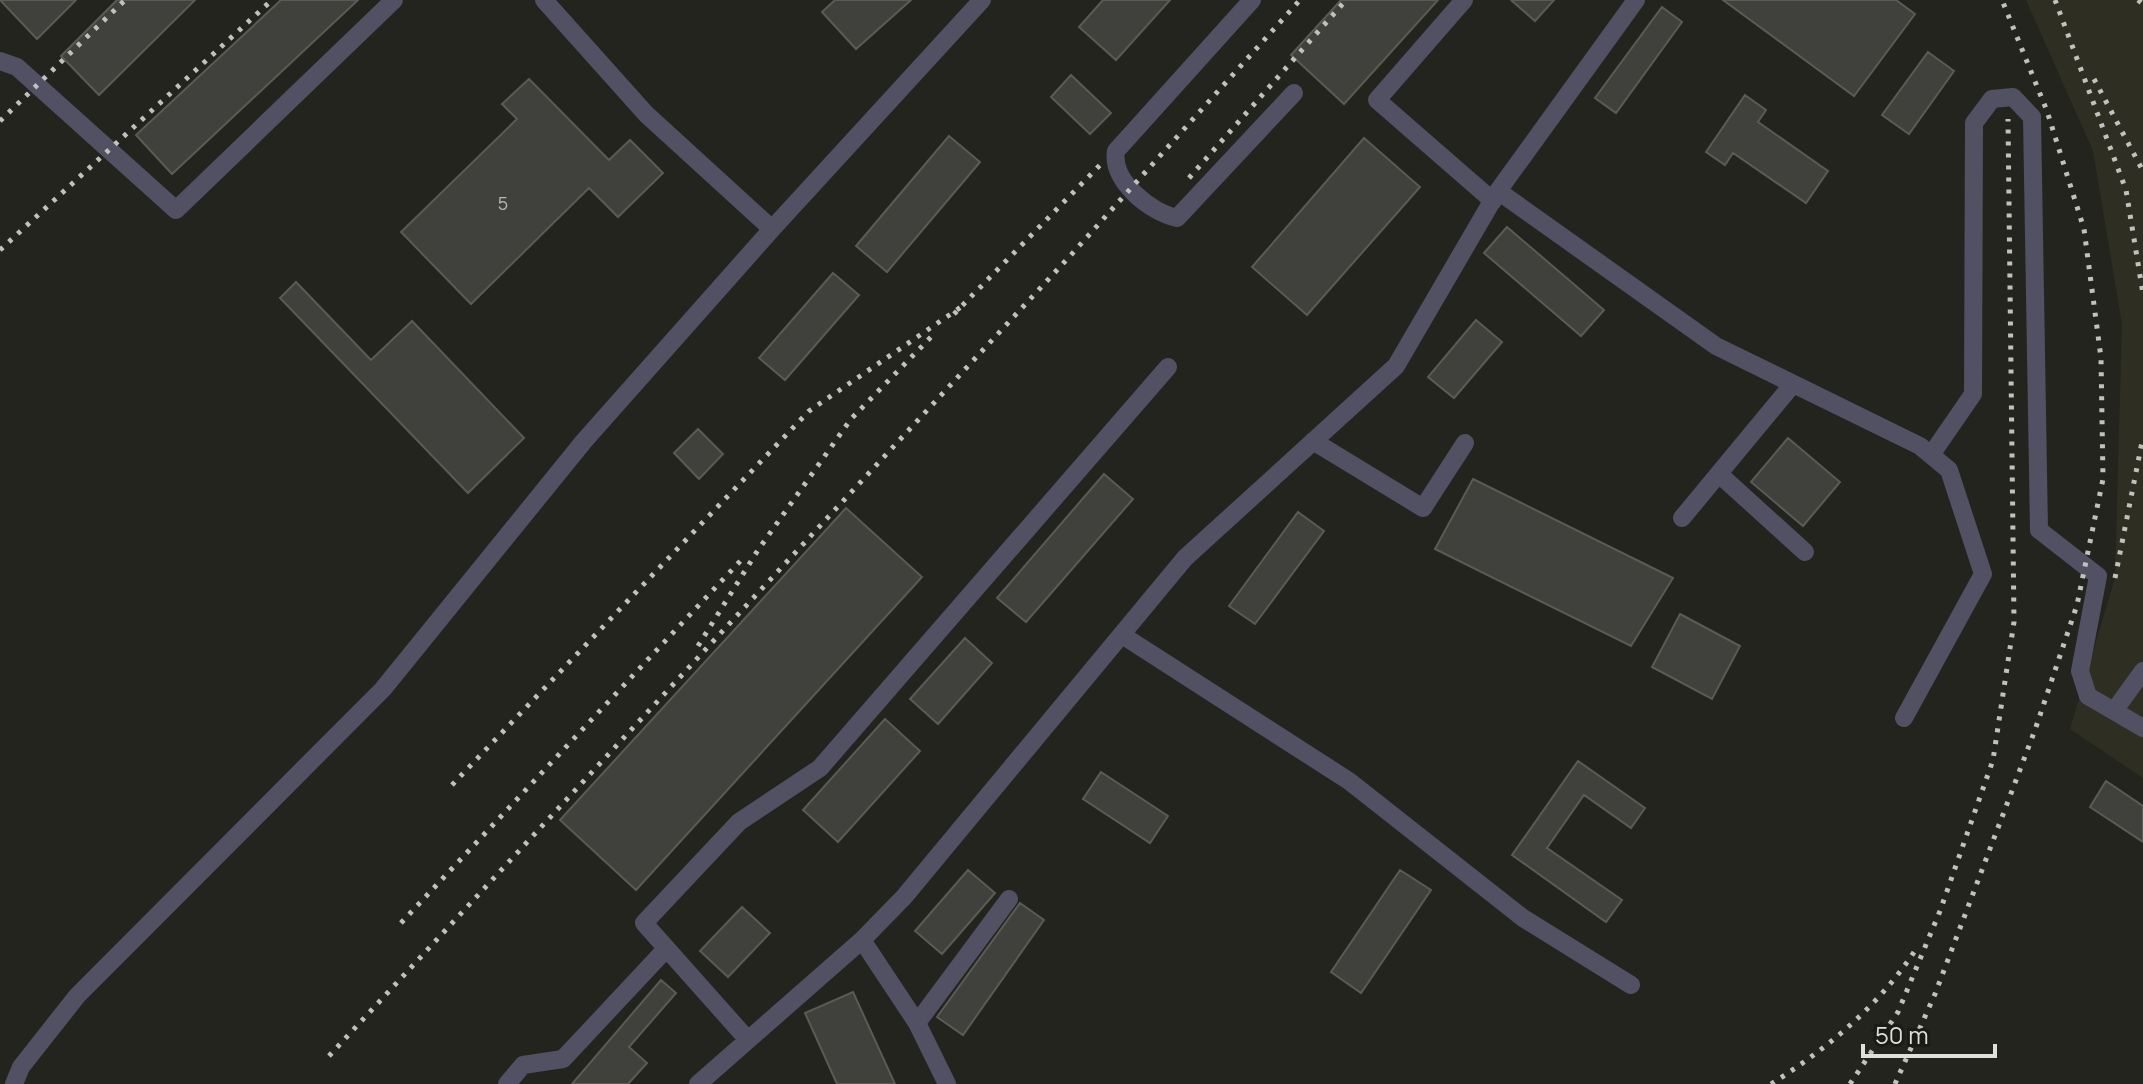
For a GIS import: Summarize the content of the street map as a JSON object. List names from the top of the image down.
{
  "house_numbers": ["5"],
  "scale_bar": "50 m"
}
